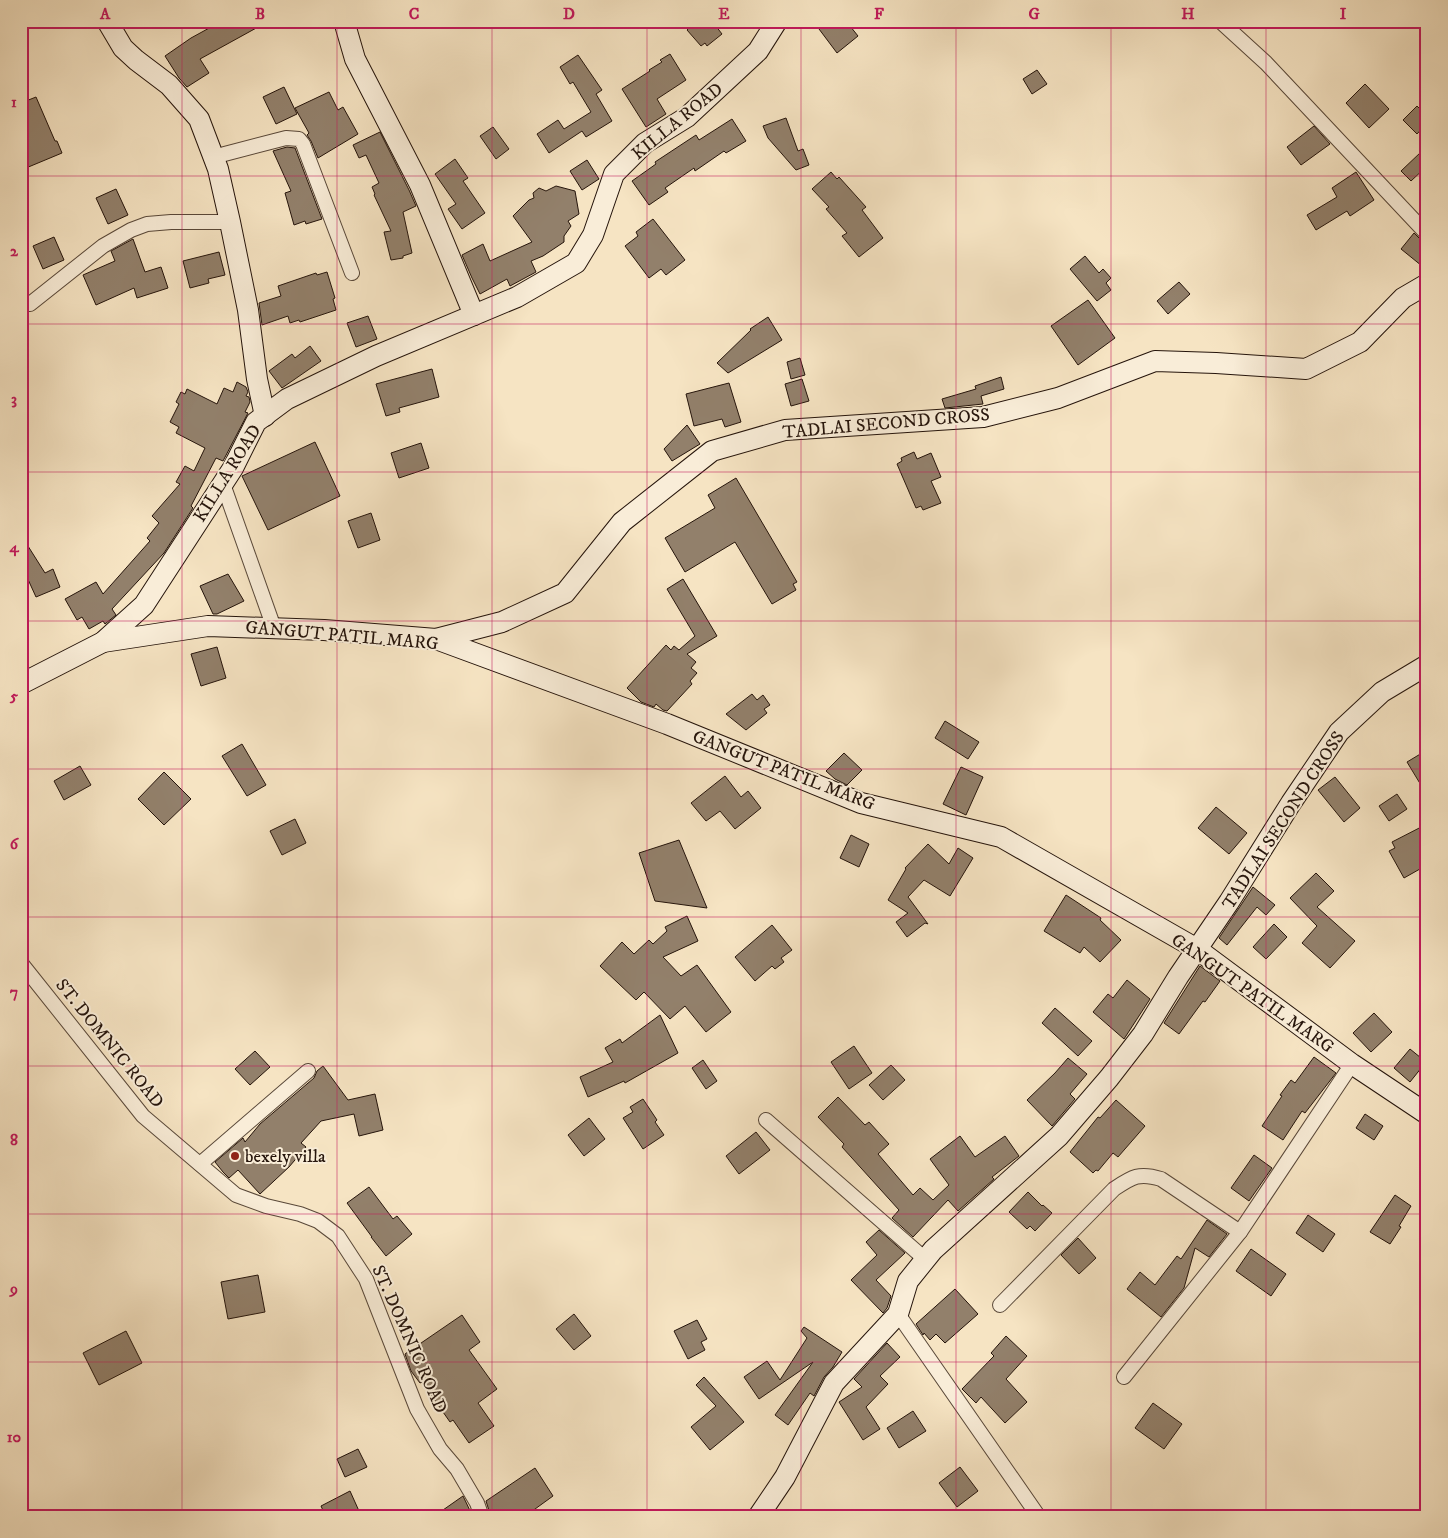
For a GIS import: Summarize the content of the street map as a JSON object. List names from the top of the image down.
{
  "streets": {
    "street": [
      "KILLA ROAD",
      "TADLAI SECOND CROSS",
      "GANGUT PATIL MARG",
      "ST. DOMNIC ROAD"
    ]
  },
  "crossings": [
    ["KILLA ROAD", "GANGUT PATIL MARG"],
    ["TADLAI SECOND CROSS", "GANGUT PATIL MARG"]
  ],
  "places": ["bexely villa"],
  "grid": {
    "columns": [
      "A",
      "B",
      "C",
      "D",
      "E",
      "F",
      "G",
      "H",
      "I"
    ],
    "rows": [
      "1",
      "2",
      "3",
      "4",
      "5",
      "6",
      "7",
      "8",
      "9",
      "10"
    ]
  }
}
